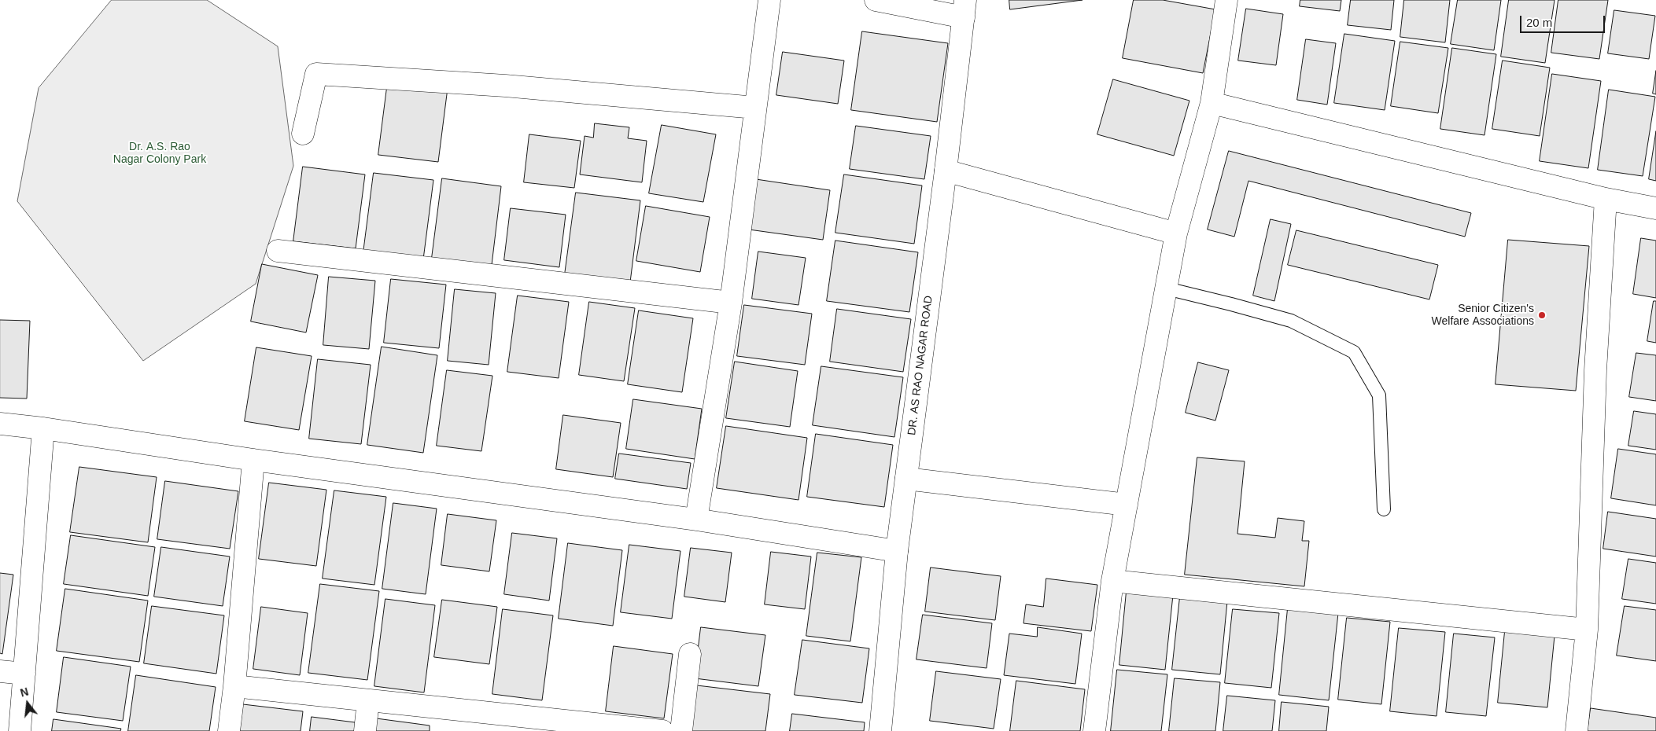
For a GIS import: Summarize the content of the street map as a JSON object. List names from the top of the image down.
{
  "streets": {
    "street": ["DR. AS RAO NAGAR ROAD"]
  },
  "parks": ["Dr. A.S. Rao Nagar Colony Park"],
  "places": ["Senior Citizen's Welfare Associations"],
  "scale_bar": "20 m",
  "north": "top"
}
